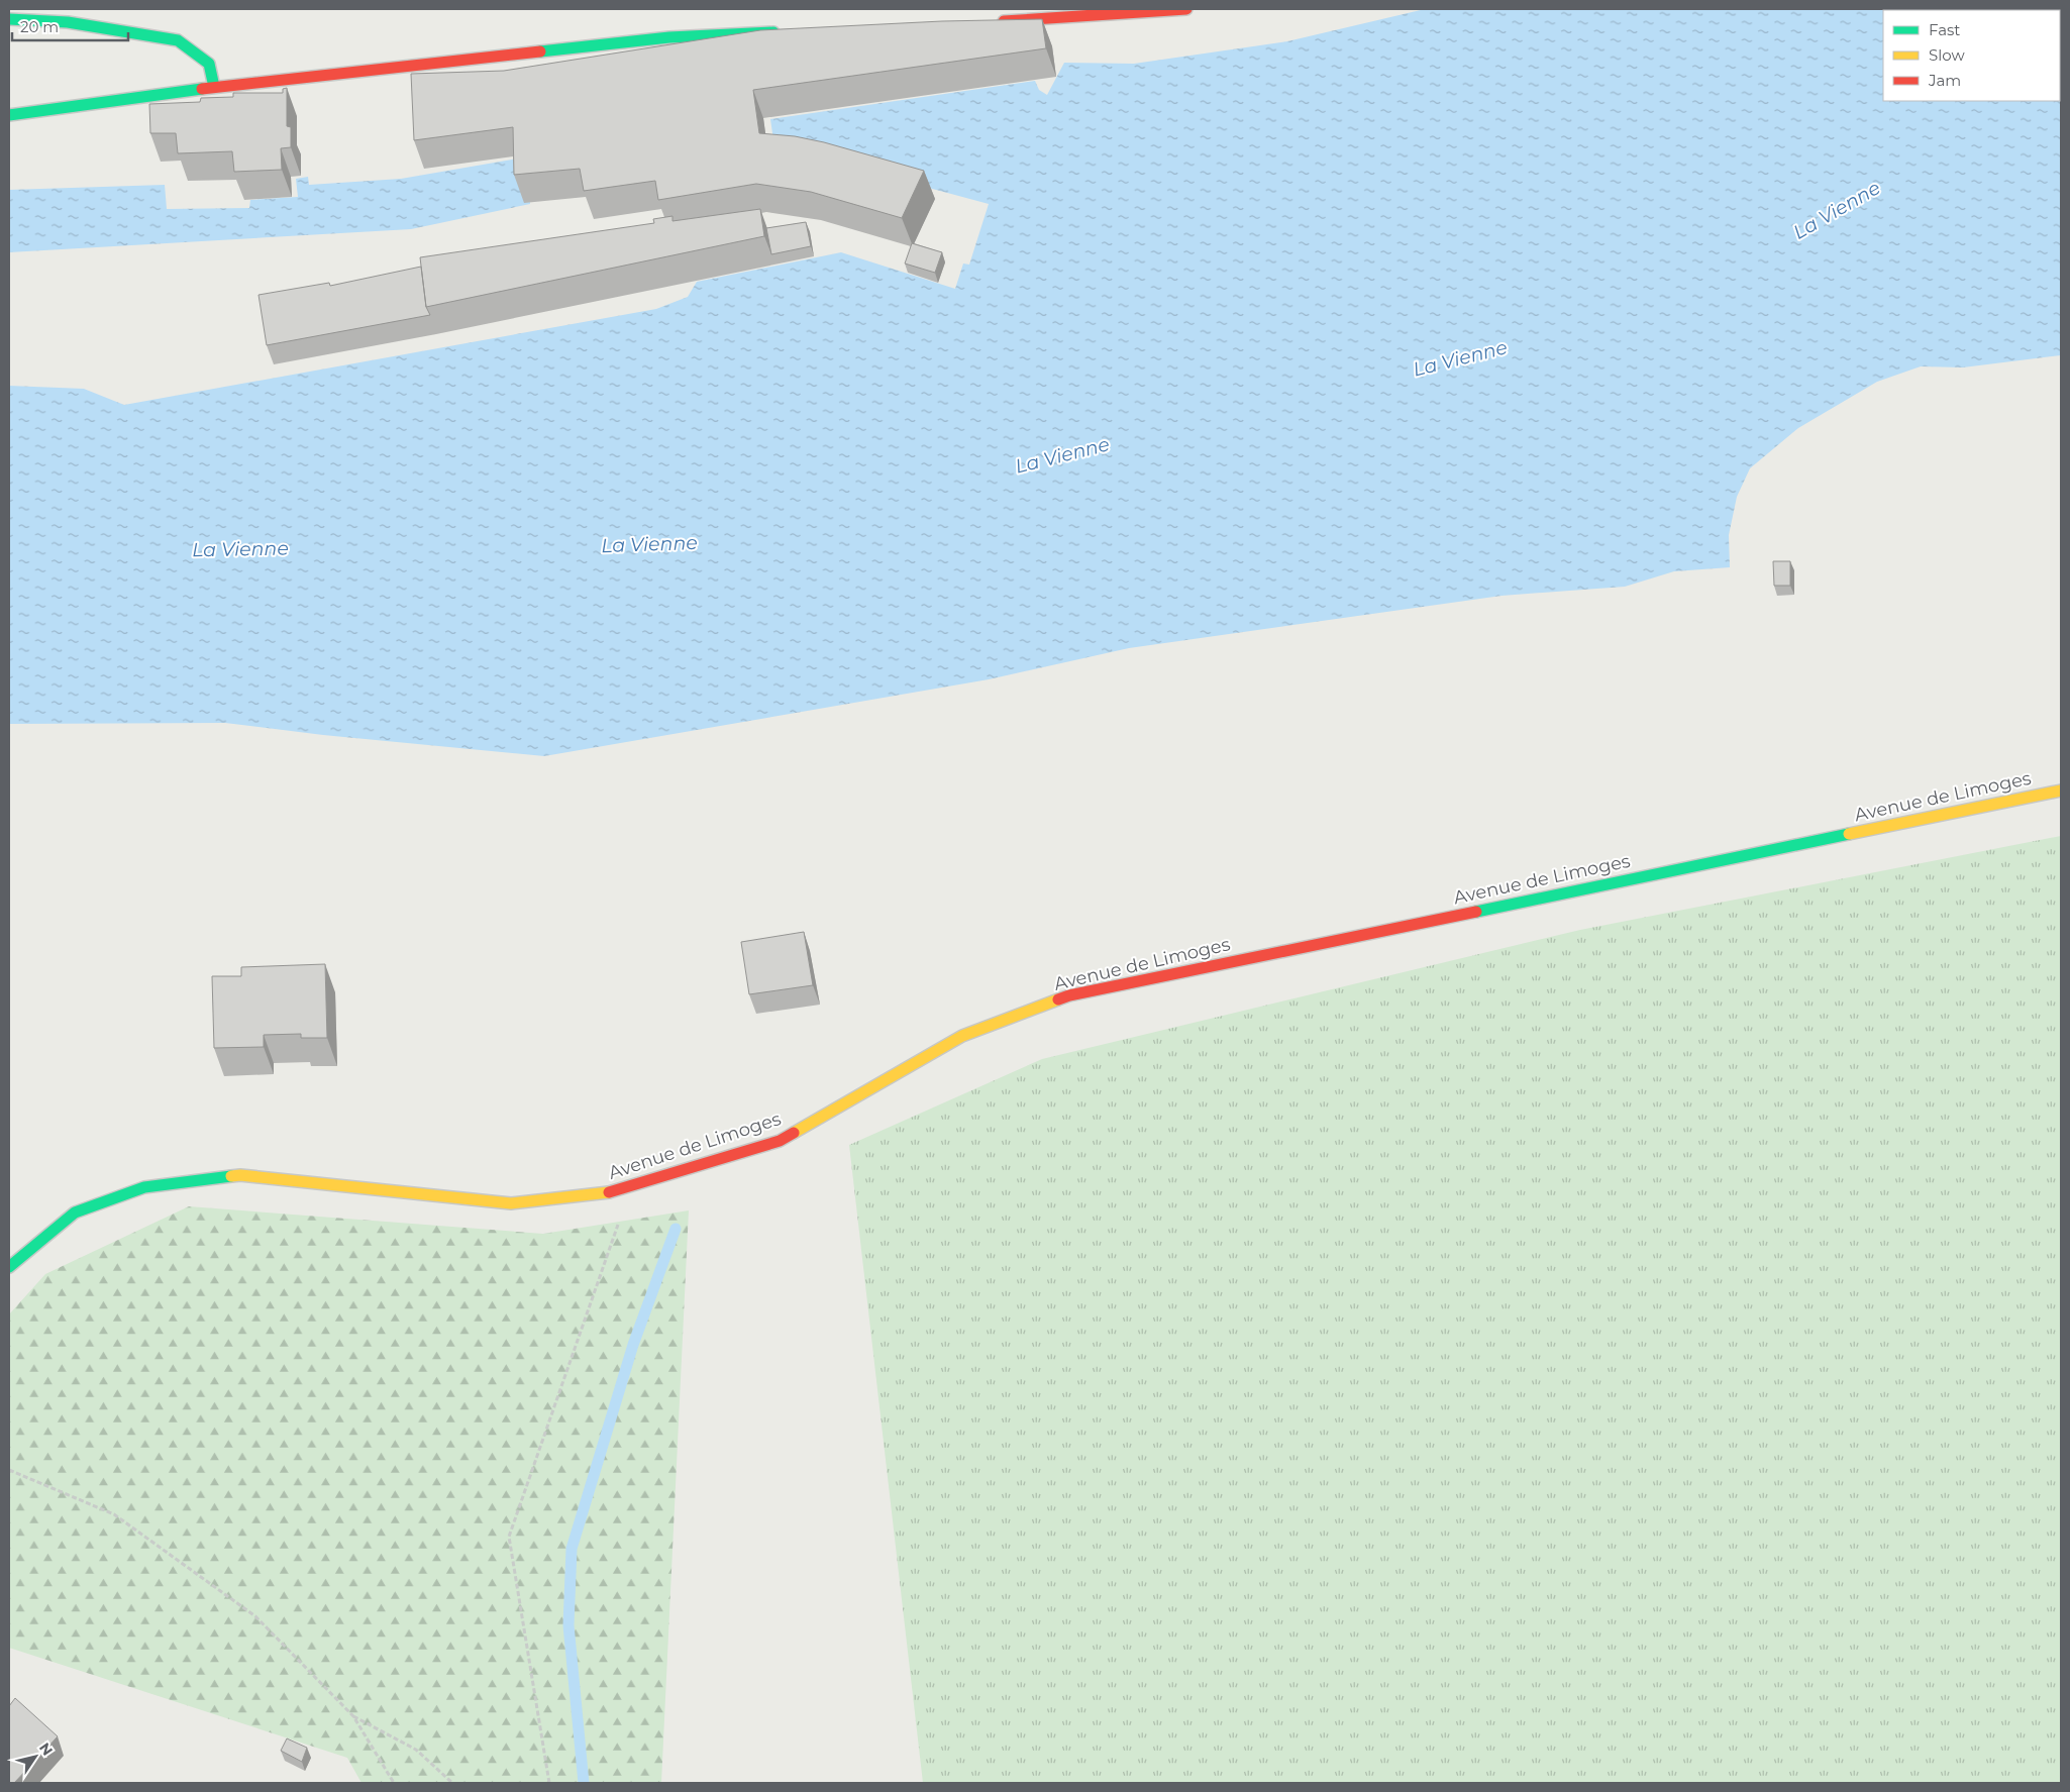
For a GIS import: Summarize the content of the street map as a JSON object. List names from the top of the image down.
{
  "streets": {
    "main road": ["Avenue de Limoges"]
  },
  "water": ["La Vienne"],
  "legend": ["Fast", "Slow", "Jam"],
  "scale_bar": "20 m",
  "north": "top right"
}
